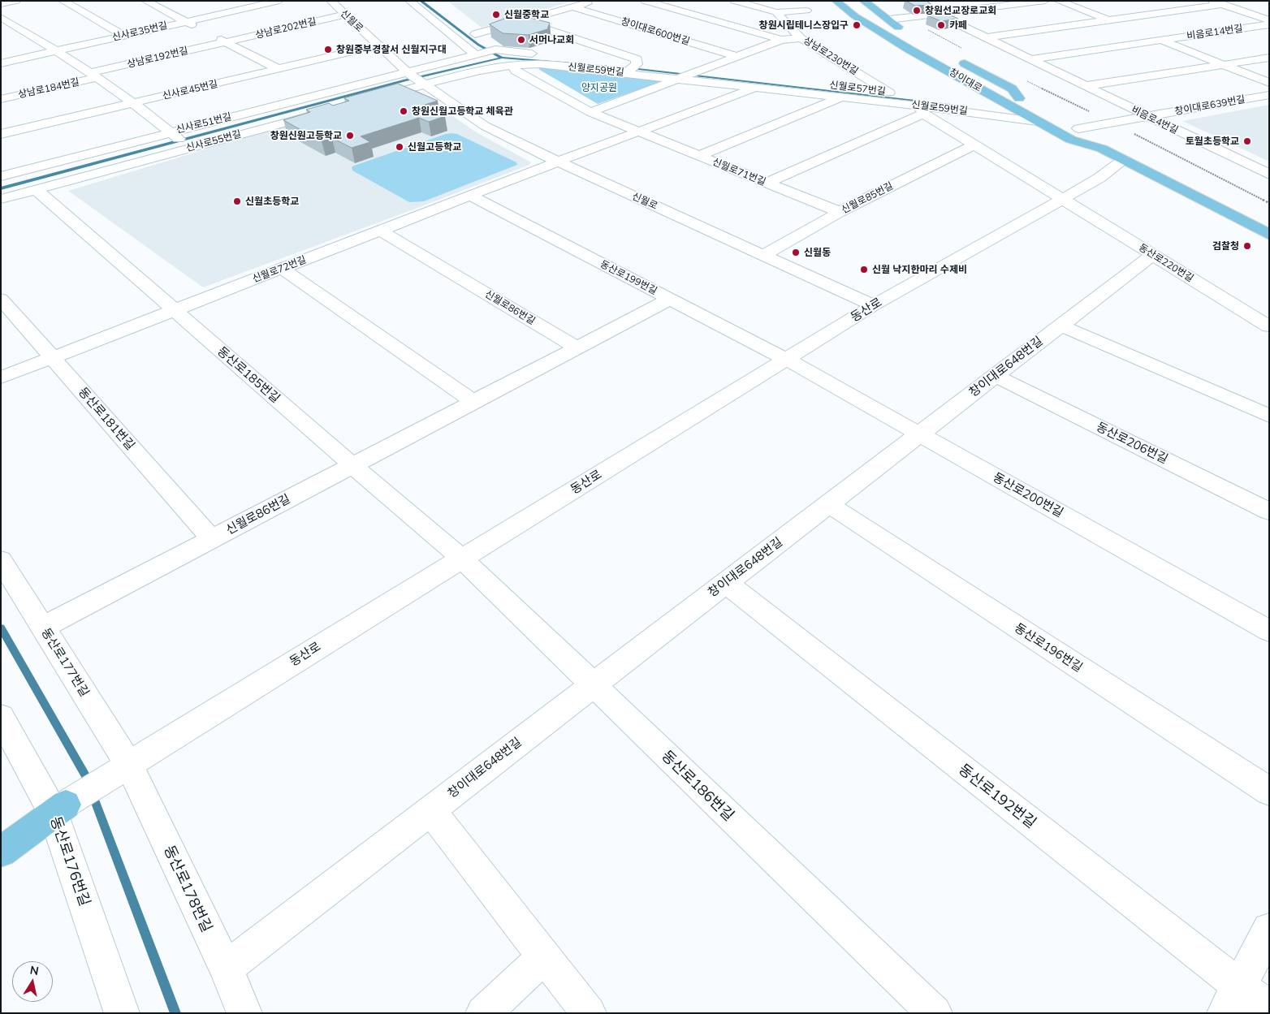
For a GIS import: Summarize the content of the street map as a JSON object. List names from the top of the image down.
{
  "streets": {
    "main road": ["창이대로"],
    "street": [
      "신월로",
      "상남로202번길",
      "신사로35번길",
      "창이대로600번길",
      "비음로14번길",
      "상남로230번길",
      "상남로192번길",
      "신월로59번길",
      "상남로184번길",
      "신월로57번길",
      "신사로45번길",
      "창이대로639번길",
      "비음로4번길",
      "신사로51번길",
      "신사로55번길",
      "신월로71번길",
      "신월로85번길",
      "동산로220번길",
      "신월로72번길",
      "동산로199번길",
      "신월로86번길",
      "동산로",
      "창이대로648번길",
      "동산로185번길",
      "동산로181번길",
      "동산로206번길",
      "동산로200번길",
      "동산로196번길",
      "동산로177번길",
      "동산로186번길",
      "동산로192번길",
      "동산로176번길",
      "동산로178번길"
    ]
  },
  "crossings": [
    ["신월로", "상남로202번길"],
    ["신월로", "신월로59번길"],
    ["신월로", "신사로45번길"],
    ["신월로", "신사로51번길"],
    ["신월로", "신월로85번길"],
    ["신월로", "신월로72번길"],
    ["신월로", "동산로"],
    ["상남로202번길", "상남로192번길"],
    ["상남로202번길", "신사로45번길"],
    ["창이대로600번길", "신월로57번길"],
    ["상남로230번길", "신월로57번길"],
    ["상남로192번길", "상남로184번길"],
    ["신월로59번길", "창이대로"],
    ["신월로59번길", "신월로57번길"],
    ["신월로59번길", "신월로71번길"],
    ["창이대로", "신월로57번길"],
    ["창이대로", "창이대로639번길"],
    ["창이대로", "동산로"],
    ["창이대로639번길", "비음로4번길"],
    ["신사로55번길", "동산로185번길"],
    ["신월로71번길", "신월로85번길"],
    ["동산로220번길", "동산로"],
    ["동산로220번길", "창이대로648번길"],
    ["신월로72번길", "동산로199번길"],
    ["신월로72번길", "신월로86번길"],
    ["신월로72번길", "동산로185번길"],
    ["신월로72번길", "동산로181번길"],
    ["동산로199번길", "신월로86번길"],
    ["동산로199번길", "동산로"],
    ["동산로199번길", "동산로200번길"],
    ["신월로86번길", "동산로185번길"],
    ["신월로86번길", "동산로181번길"],
    ["신월로86번길", "동산로177번길"],
    ["동산로", "동산로185번길"],
    ["동산로", "동산로200번길"],
    ["동산로", "동산로177번길"],
    ["동산로", "동산로186번길"],
    ["동산로", "동산로176번길"],
    ["동산로", "동산로178번길"],
    ["창이대로648번길", "동산로206번길"],
    ["창이대로648번길", "동산로200번길"],
    ["창이대로648번길", "동산로196번길"],
    ["창이대로648번길", "동산로186번길"],
    ["창이대로648번길", "동산로192번길"],
    ["창이대로648번길", "동산로178번길"],
    ["동산로185번길", "동산로186번길"],
    ["동산로177번길", "동산로178번길"]
  ],
  "parks": ["양지공원"],
  "places": [
    "창원선교장로교회",
    "신월중학교",
    "창원시립테니스장입구",
    "카페",
    "서머나교회",
    "창원중부경찰서 신월지구대",
    "창원신월고등학교 체육관",
    "창원신원고등학교",
    "토월초등학교",
    "신월고등학교",
    "신월초등학교",
    "검찰청",
    "신월동",
    "신월 낙지한마리 수제비"
  ],
  "north": "top"
}
